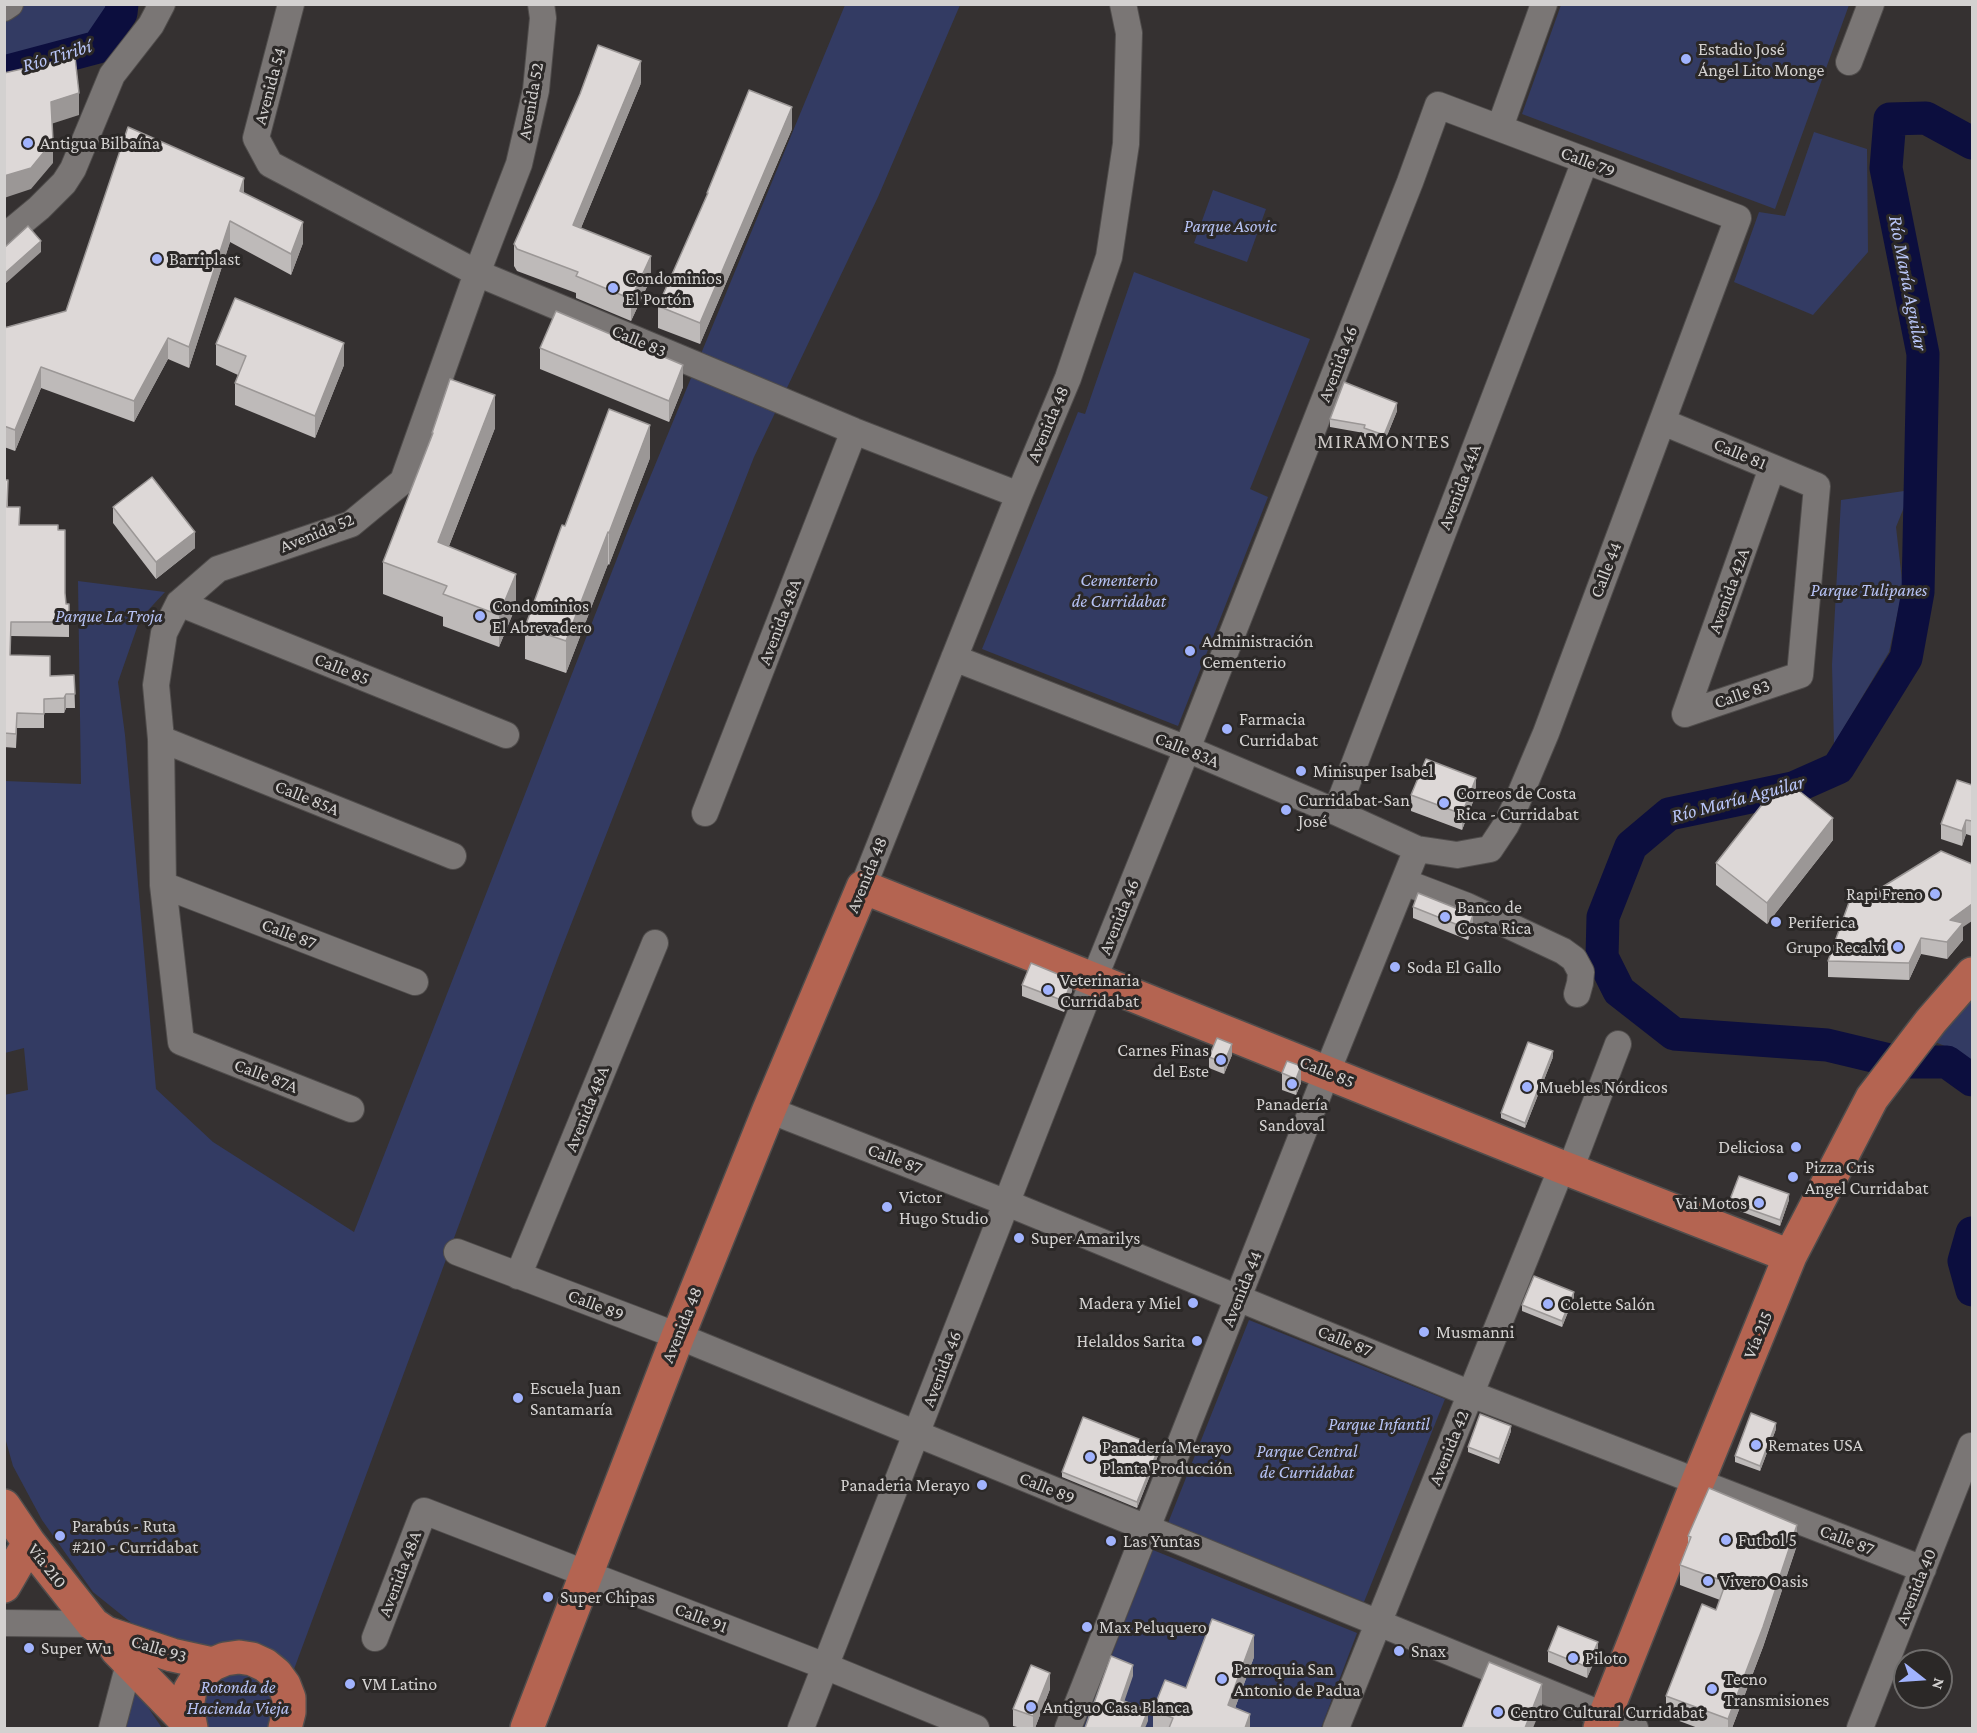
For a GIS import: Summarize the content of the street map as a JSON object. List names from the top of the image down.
{
  "streets": {
    "main road": [
      "Avenida 48",
      "Calle 85",
      "Vía 215",
      "Vía 210",
      "Calle 93"
    ],
    "street": [
      "Avenida 54",
      "Avenida 52",
      "Calle 79",
      "Calle 83",
      "Avenida 46",
      "Calle 81",
      "Avenida 44A",
      "Calle 44",
      "Avenida 42A",
      "Avenida 48A",
      "Calle 83A",
      "Calle 85A",
      "Calle 87",
      "Calle 87A",
      "Avenida 44",
      "Calle 89",
      "Avenida 42",
      "Avenida 40",
      "Calle 91"
    ]
  },
  "crossings": [
    ["Avenida 54", "Calle 83"],
    ["Avenida 52", "Calle 83"],
    ["Avenida 52", "Calle 85"],
    ["Avenida 52", "Calle 85A"],
    ["Avenida 52", "Calle 87"],
    ["Avenida 52", "Calle 87A"],
    ["Calle 79", "Avenida 46"],
    ["Calle 79", "Avenida 44A"],
    ["Calle 79", "Calle 44"],
    ["Calle 83", "Avenida 48"],
    ["Calle 83", "Calle 81"],
    ["Calle 83", "Avenida 42A"],
    ["Calle 83", "Avenida 48A"],
    ["Avenida 46", "Calle 85"],
    ["Avenida 46", "Calle 83A"],
    ["Avenida 46", "Calle 87"],
    ["Avenida 46", "Calle 89"],
    ["Avenida 46", "Calle 91"],
    ["Avenida 48", "Calle 85"],
    ["Avenida 48", "Calle 83A"],
    ["Avenida 48", "Calle 87"],
    ["Avenida 48", "Calle 89"],
    ["Avenida 48", "Calle 91"],
    ["Calle 81", "Calle 44"],
    ["Calle 81", "Avenida 42A"],
    ["Avenida 44A", "Calle 83A"],
    ["Calle 44", "Calle 83A"],
    ["Calle 44", "Avenida 44"],
    ["Avenida 48A", "Calle 89"],
    ["Avenida 48A", "Calle 91"],
    ["Calle 85", "Avenida 44"],
    ["Calle 85", "Vía 215"],
    ["Calle 85", "Avenida 42"],
    ["Calle 83A", "Avenida 44"],
    ["Calle 87", "Avenida 44"],
    ["Calle 87", "Vía 215"],
    ["Calle 87", "Avenida 42"],
    ["Calle 87", "Avenida 40"],
    ["Avenida 44", "Calle 89"],
    ["Calle 89", "Vía 215"],
    ["Calle 89", "Avenida 42"],
    ["Vía 210", "Calle 93"]
  ],
  "districts": ["MIRAMONTES"],
  "water": ["Río Tiribí", "Río María Aguilar"],
  "parks": [
    "Parque Asovic",
    "Cementerio de Curridabat",
    "Parque Tulipanes",
    "Parque La Troja",
    "Parque Infantil",
    "Parque Central de Curridabat",
    "Rotonda de Hacienda Vieja"
  ],
  "places": [
    "Estadio José Ángel Lito Monge",
    "Antigua Bilbaína",
    "Barriplast",
    "Condominios El Portón",
    "Condominios El Abrevadero",
    "Administración Cementerio",
    "Farmacia Curridabat",
    "Minisuper Isabel",
    "Correos de Costa Rica - Curridabat",
    "Curridabat-San José",
    "Rapi Freno",
    "Banco de Costa Rica",
    "Periferica",
    "Grupo Recalvi",
    "Soda El Gallo",
    "Veterinaria Curridabat",
    "Carnes Finas del Este",
    "Panadería Sandoval",
    "Muebles Nórdicos",
    "Deliciosa",
    "Pizza Cris Angel Curridabat",
    "Vai Motos",
    "Victor Hugo Studio",
    "Super Amarilys",
    "Madera y Miel",
    "Colette Salón",
    "Musmanni",
    "Helaldos Sarita",
    "Escuela Juan Santamaría",
    "Remates USA",
    "Panadería Merayo Planta Producción",
    "Panaderia Merayo",
    "Parabús - Ruta #210 - Curridabat",
    "Futbol 5",
    "Las Yuntas",
    "Vivero Oasis",
    "Super Chipas",
    "Max Peluquero",
    "Super Wu",
    "Snax",
    "Piloto",
    "Parroquia San Antonio de Padua",
    "VM Latino",
    "Tecno Transmisiones",
    "Antiguo Casa Blanca",
    "Centro Cultural Curridabat"
  ],
  "north": "right"
}
